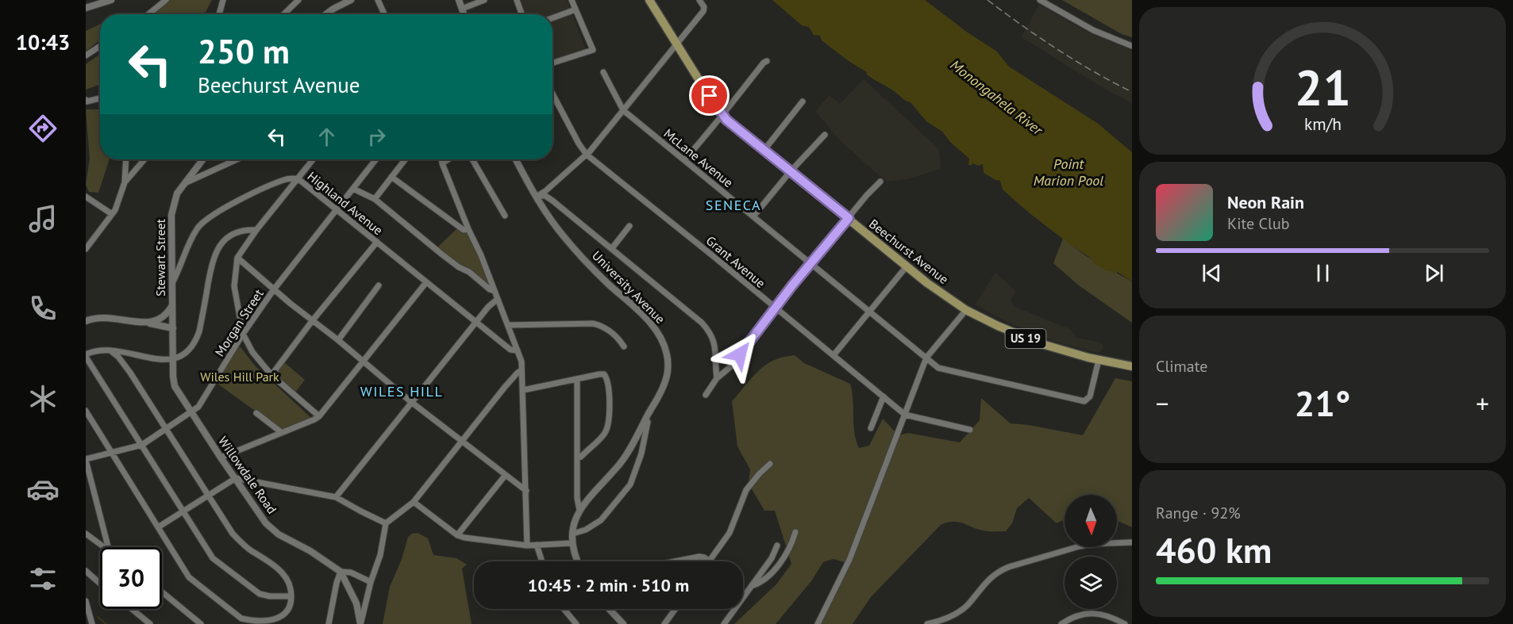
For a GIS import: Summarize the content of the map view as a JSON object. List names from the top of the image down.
{
  "streets": {
    "main road": ["Beechurst Avenue", "US 19"],
    "street": [
      "McLane Avenue",
      "Highland Avenue",
      "Stewart Street",
      "Grant Avenue",
      "University Avenue",
      "Morgan Street",
      "Willowdale Road"
    ]
  },
  "crossings": [
    ["McLane Avenue", "US 19"],
    ["Highland Avenue", "Stewart Street"],
    ["Highland Avenue", "Morgan Street"],
    ["Beechurst Avenue", "US 19"],
    ["Stewart Street", "Willowdale Road"],
    ["Morgan Street", "Willowdale Road"]
  ],
  "districts": ["SENECA", "WILES HILL"],
  "water": ["Monongahela River", "Point Marion Pool"],
  "parks": ["Wiles Hill Park"],
  "north": "bottom",
  "page": {
    "tabs": "10:43",
    "turn": ["250 m", "Beechurst Avenue"],
    "song": ["Neon Rain", "Kite Club"],
    "tile": [
      "Climate",
      ["Range · 92%", "460 km"]
    ],
    "heat": ["−", "21°", "+"],
    "limit": "30",
    "trip": "10:45 · 2 min · 510 m",
    "gauge": ["21", "km/h"]
  }
}
